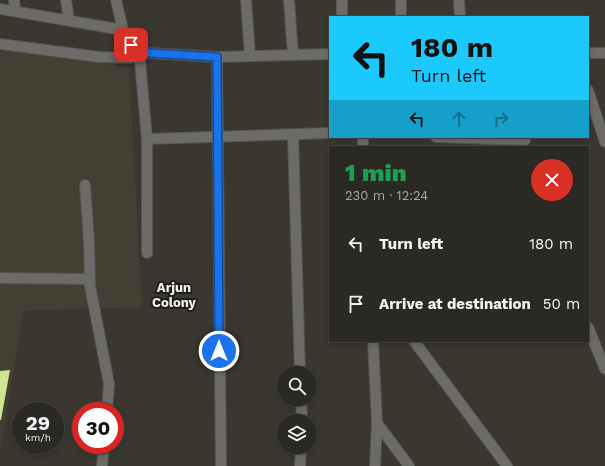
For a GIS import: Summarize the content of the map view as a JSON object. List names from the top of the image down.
{
  "districts": ["Arjun Colony"],
  "page": {
    "turn": ["180 m", "Turn left"],
    "heading": ["1 min", "230 m · 12:24"],
    "list": [
      {
        "name": "Turn left",
        "value": "180 m"
      },
      {
        "name": "Arrive at destination",
        "value": "50 m"
      }
    ],
    "speed": "29 km/h",
    "limit": "30"
  }
}
